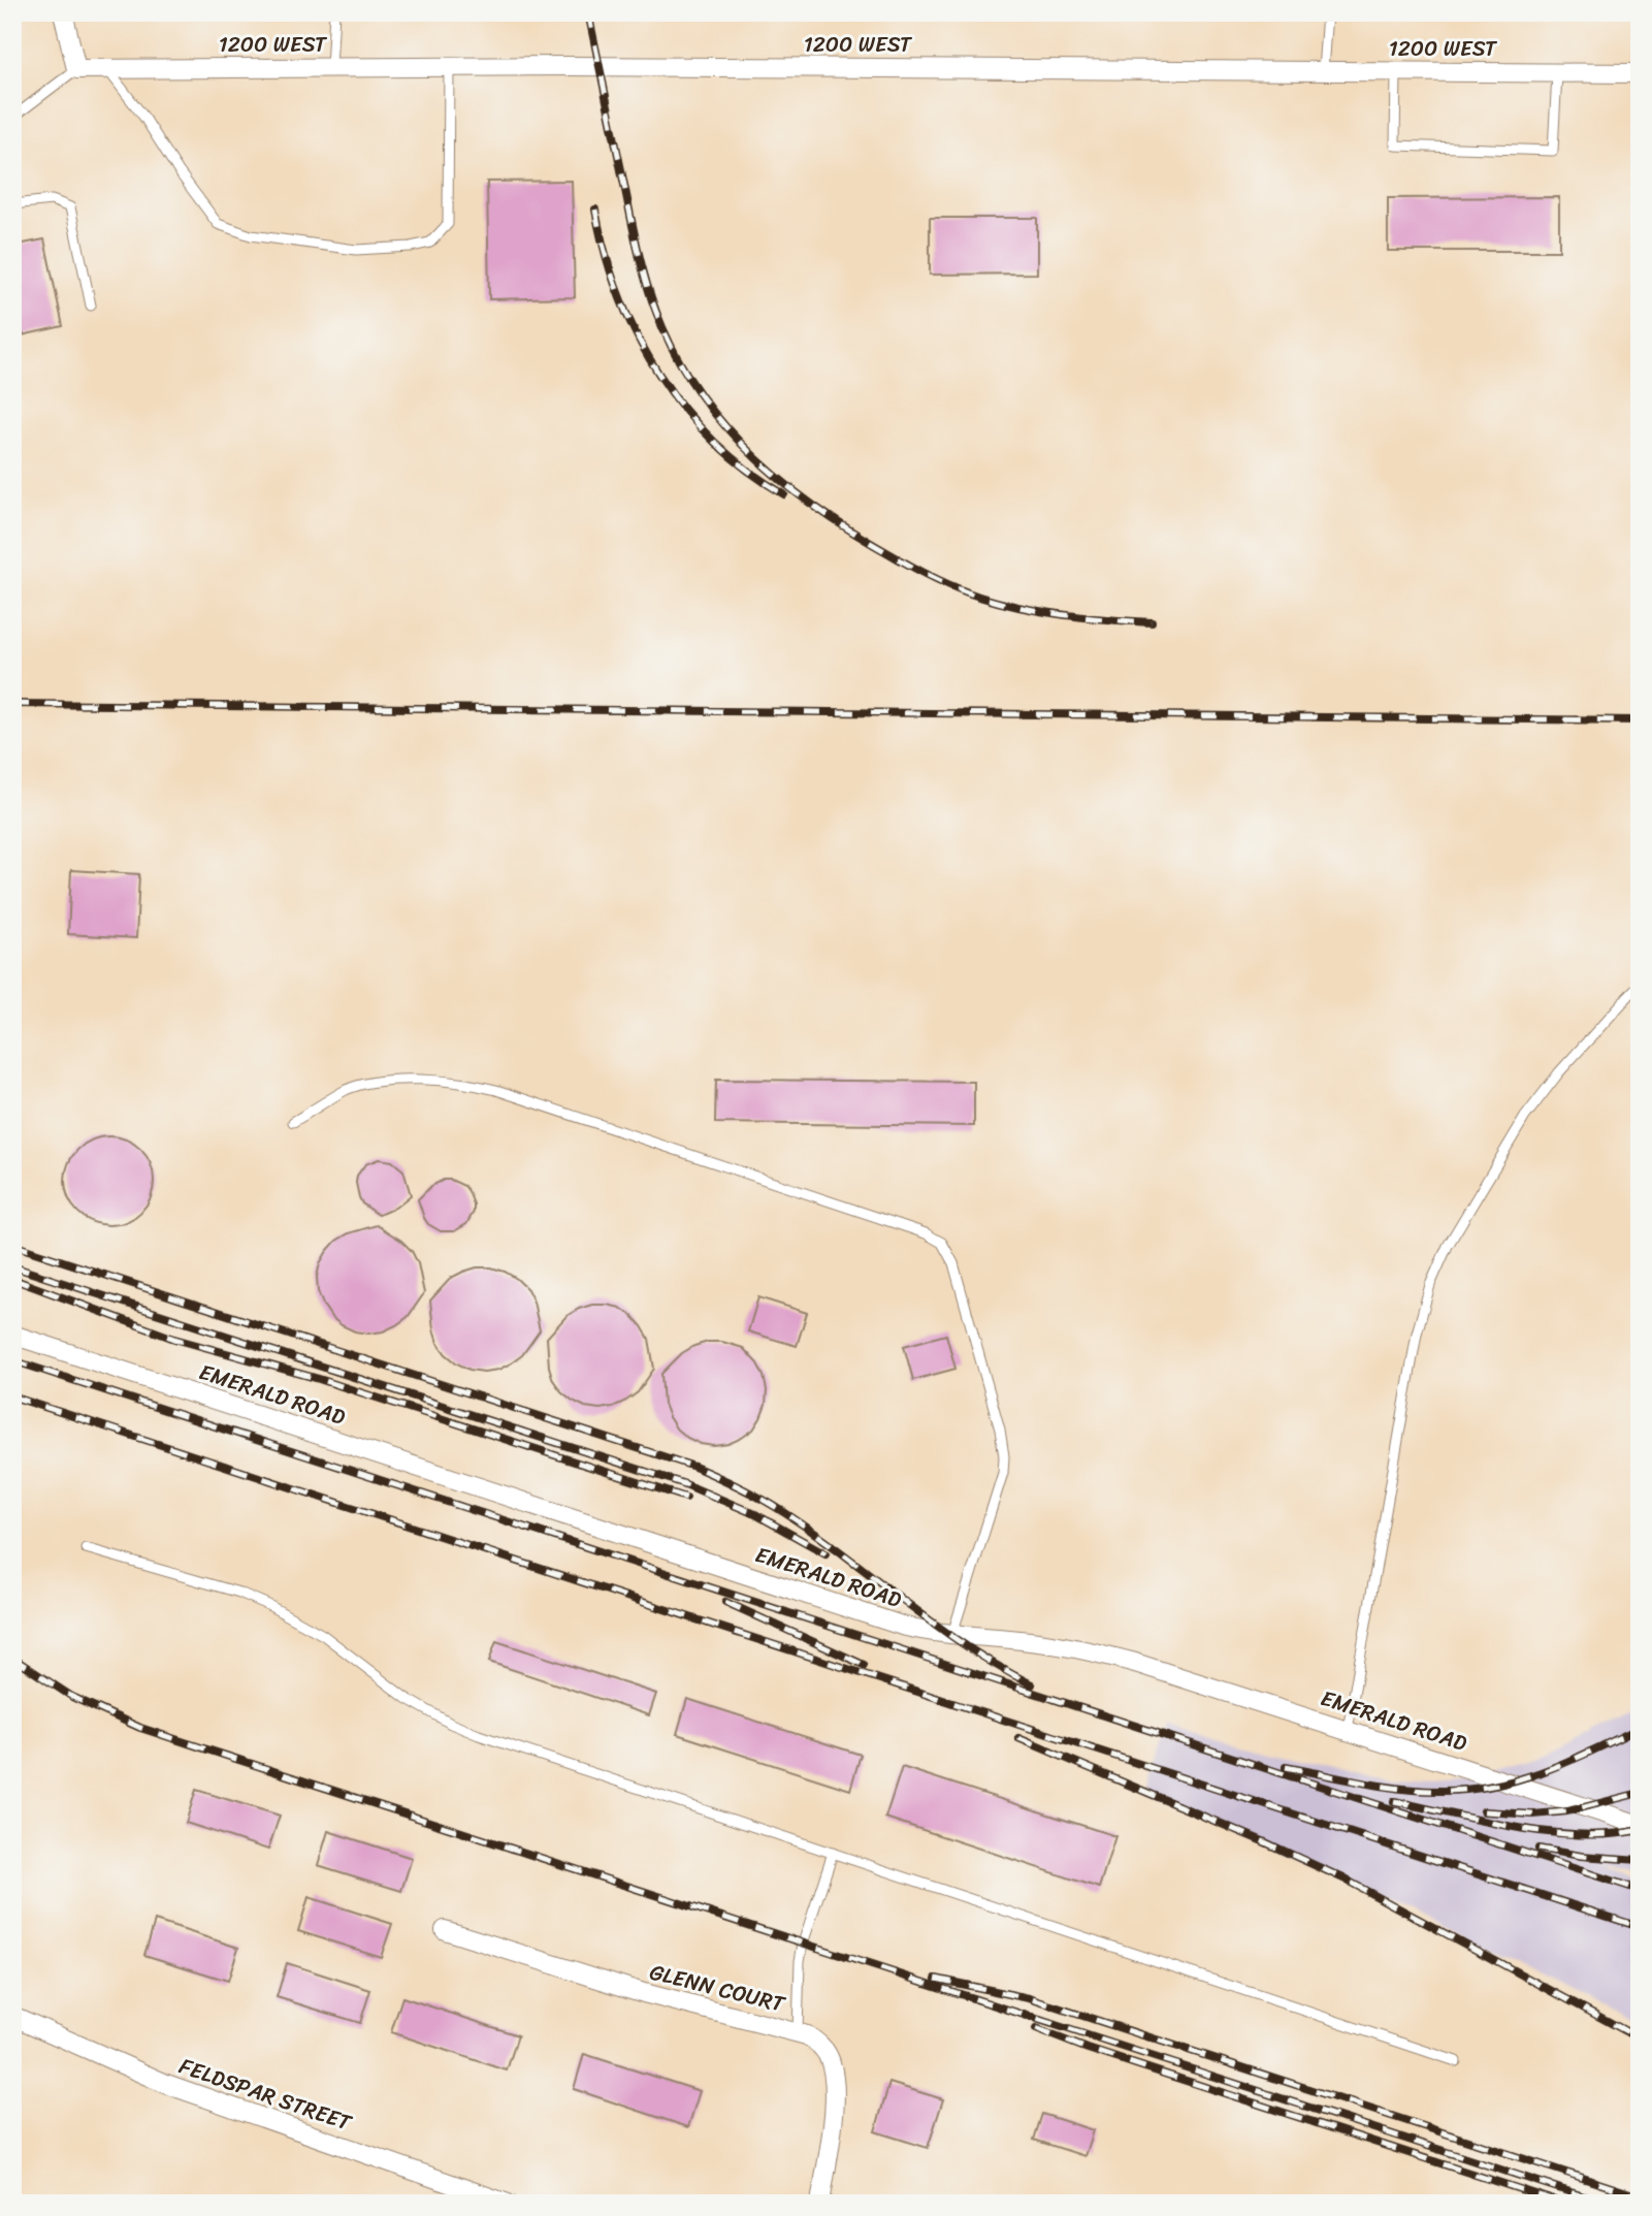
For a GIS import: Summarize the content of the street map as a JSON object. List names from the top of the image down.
{
  "streets": {
    "street": [
      "1200 WEST",
      "EMERALD ROAD",
      "GLENN COURT",
      "FELDSPAR STREET"
    ]
  }
}
